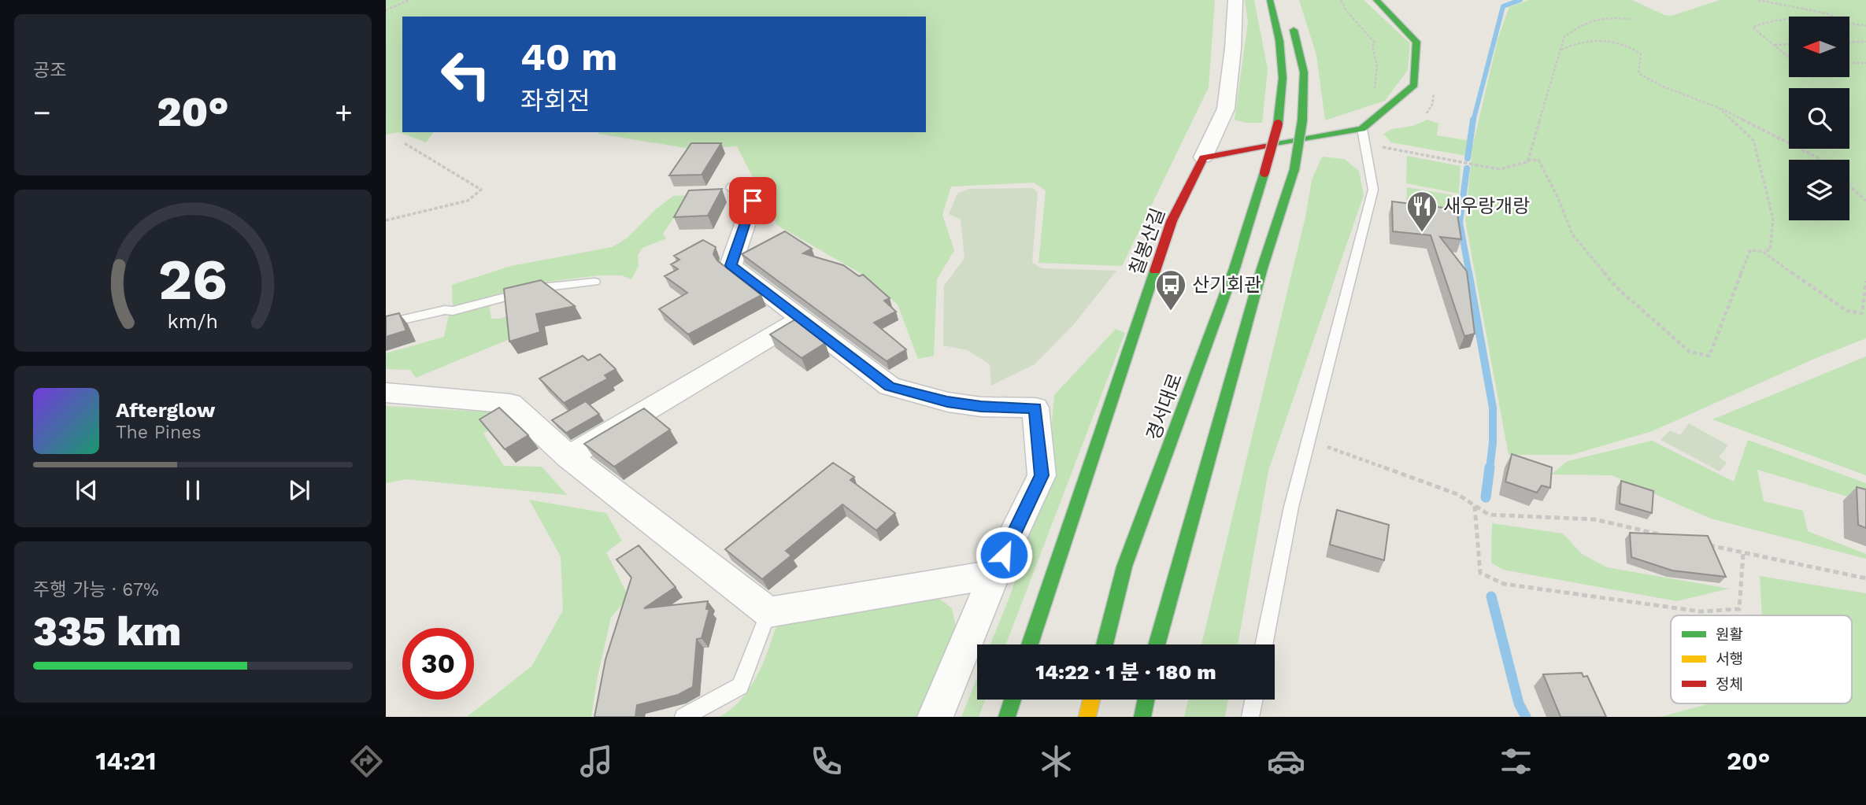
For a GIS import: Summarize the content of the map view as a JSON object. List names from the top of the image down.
{
  "streets": {
    "main road": ["칠봉산길", "경서대로"]
  },
  "places": {
    "restaurant": ["새우랑개랑"],
    "bus stop": ["산기회관"]
  },
  "legend": ["원활", "서행", "정체"],
  "north": "left",
  "page": {
    "tile": [
      "공조",
      ["주행 가능 · 67%", "335 km"]
    ],
    "turn": ["40 m", "좌회전"],
    "heat": ["−", "20°", "+"],
    "song": ["Afterglow", "The Pines"],
    "limit": "30",
    "trip": "14:22 · 1 분 · 180 m",
    "tabs": ["14:21", "20°"],
    "gauge": ["26", "km/h"]
  }
}
